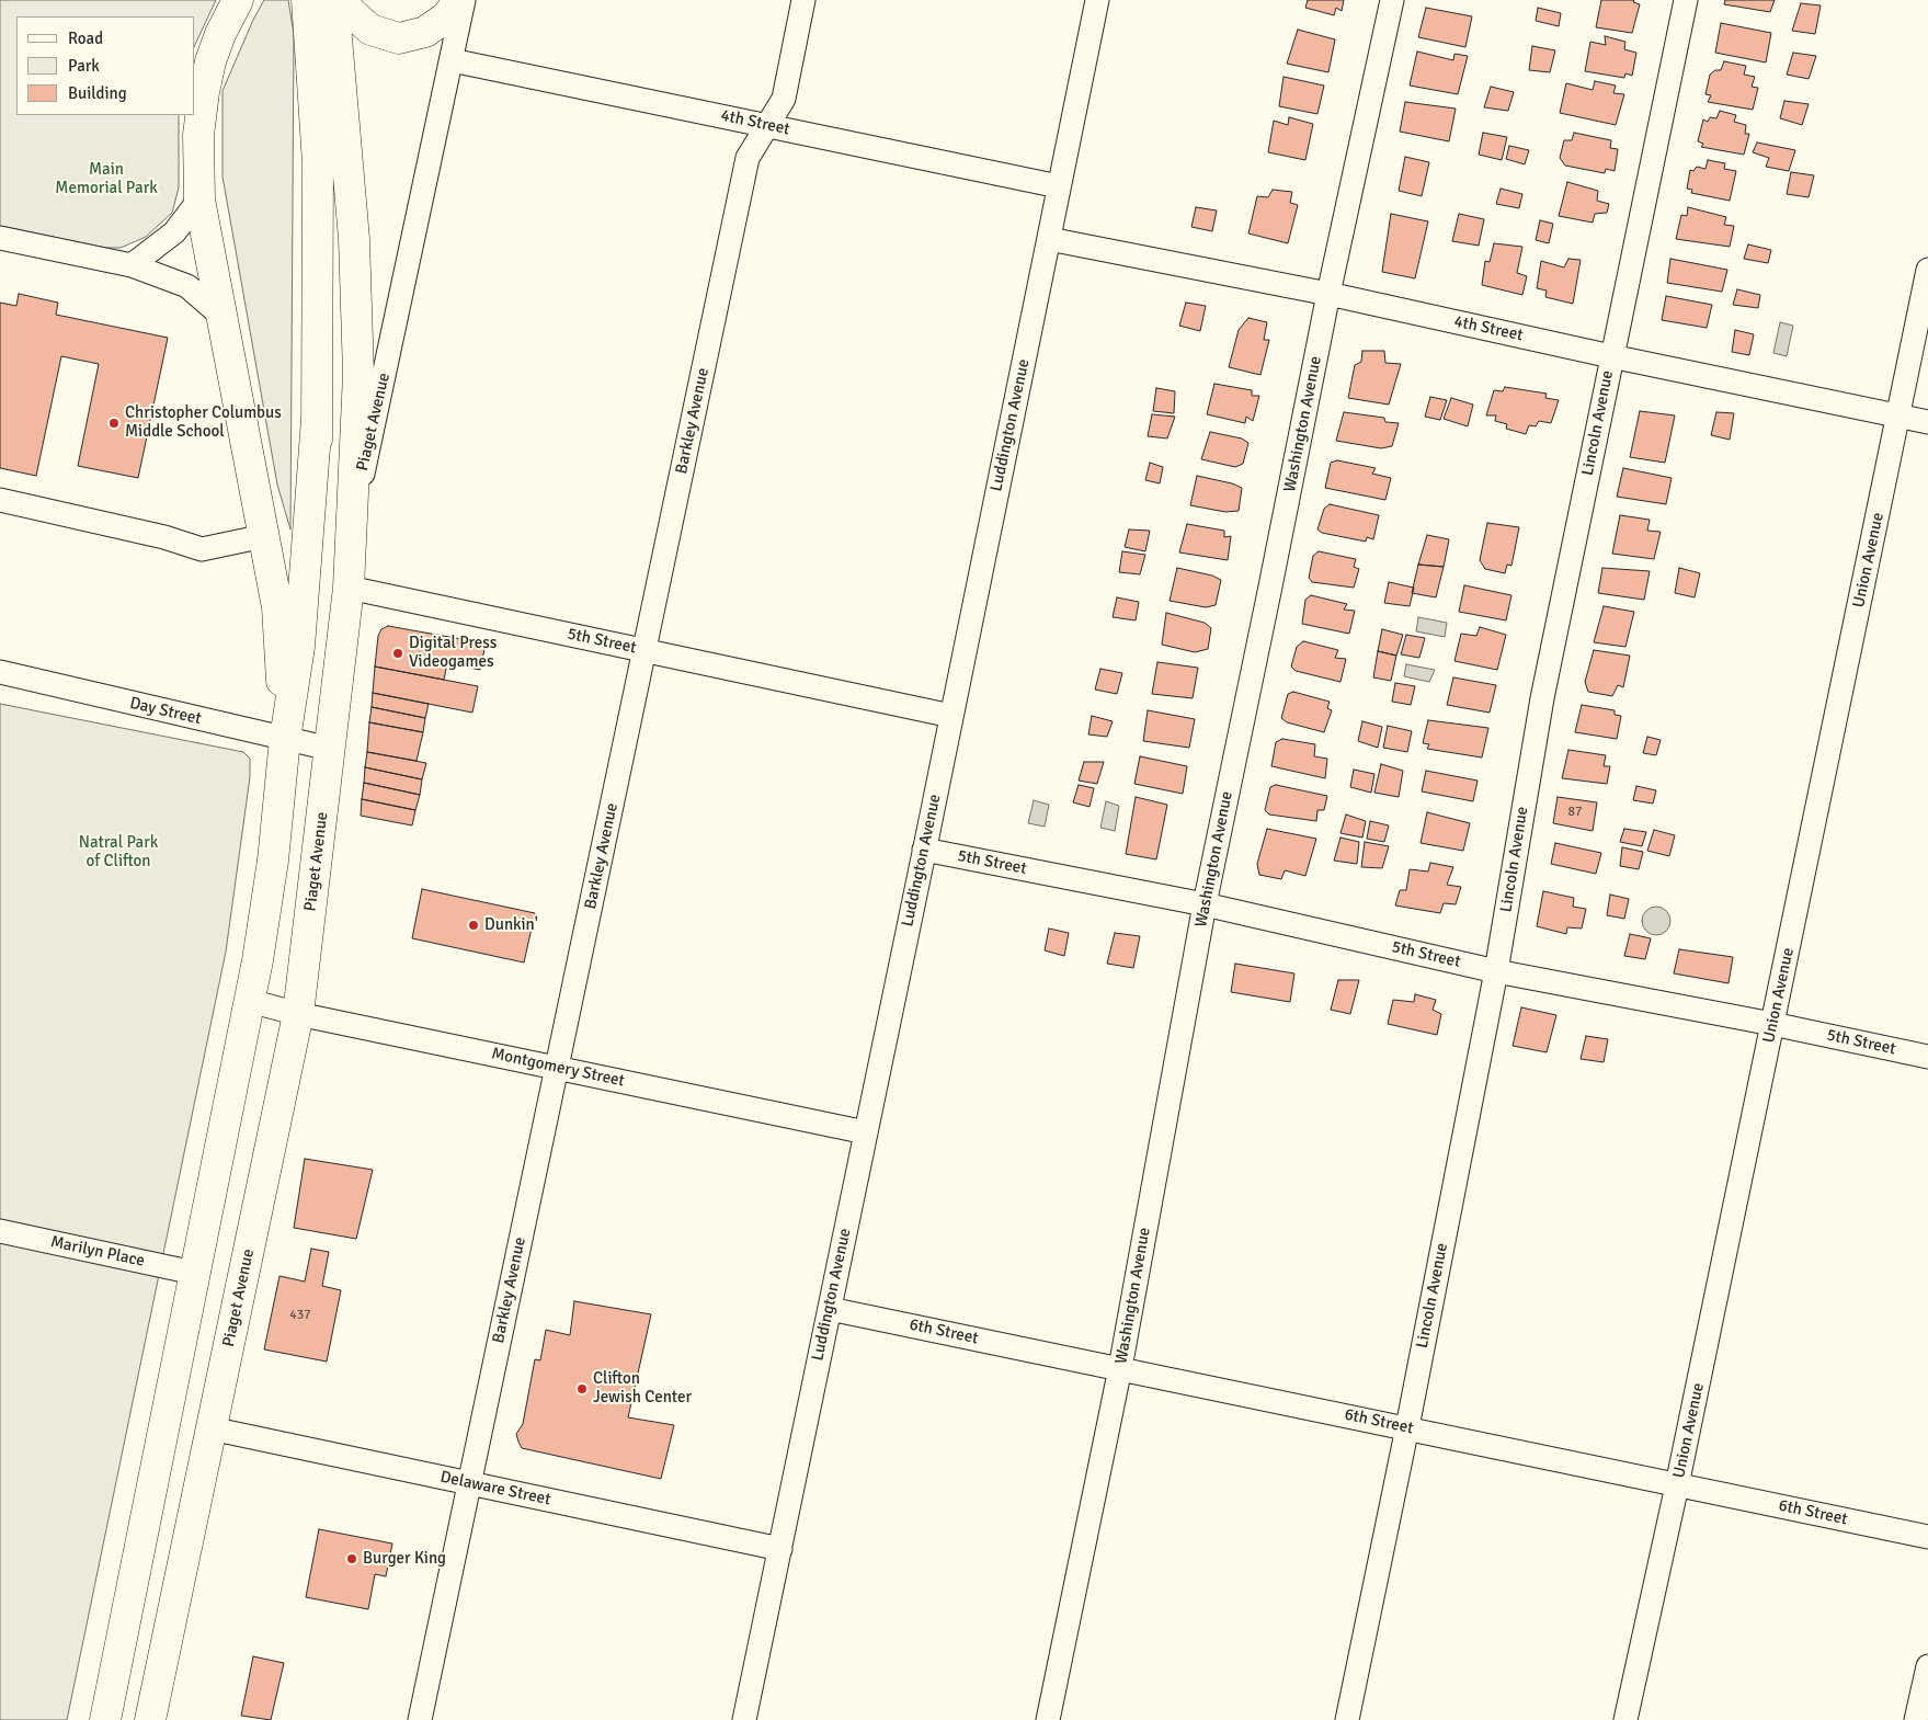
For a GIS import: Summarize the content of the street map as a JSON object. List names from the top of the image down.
{
  "streets": {
    "highway": ["Piaget Avenue"],
    "street": [
      "4th Street",
      "Barkley Avenue",
      "Lincoln Avenue",
      "Washington Avenue",
      "Luddington Avenue",
      "Union Avenue",
      "5th Street",
      "Day Street",
      "Montgomery Street",
      "Marilyn Place",
      "6th Street",
      "Delaware Street"
    ]
  },
  "crossings": [
    ["4th Street", "Barkley Avenue"],
    ["4th Street", "Piaget Avenue"],
    ["4th Street", "Lincoln Avenue"],
    ["4th Street", "Washington Avenue"],
    ["4th Street", "Luddington Avenue"],
    ["4th Street", "Union Avenue"],
    ["Barkley Avenue", "5th Street"],
    ["Barkley Avenue", "Montgomery Street"],
    ["Barkley Avenue", "Delaware Street"],
    ["Piaget Avenue", "5th Street"],
    ["Piaget Avenue", "Day Street"],
    ["Piaget Avenue", "Montgomery Street"],
    ["Piaget Avenue", "Delaware Street"],
    ["Lincoln Avenue", "5th Street"],
    ["Lincoln Avenue", "6th Street"],
    ["Washington Avenue", "5th Street"],
    ["Washington Avenue", "6th Street"],
    ["Luddington Avenue", "5th Street"],
    ["Luddington Avenue", "Montgomery Street"],
    ["Luddington Avenue", "6th Street"],
    ["Luddington Avenue", "Delaware Street"],
    ["Union Avenue", "5th Street"],
    ["Union Avenue", "6th Street"]
  ],
  "parks": ["Main Memorial Park", "Natral Park of Clifton"],
  "places": [
    "Christopher Columbus Middle School",
    "Digital Press Videogames",
    "Dunkin'",
    "Clifton Jewish Center",
    "Burger King"
  ],
  "house_numbers": ["87", "437"],
  "legend": ["Road", "Park", "Building"]
}
